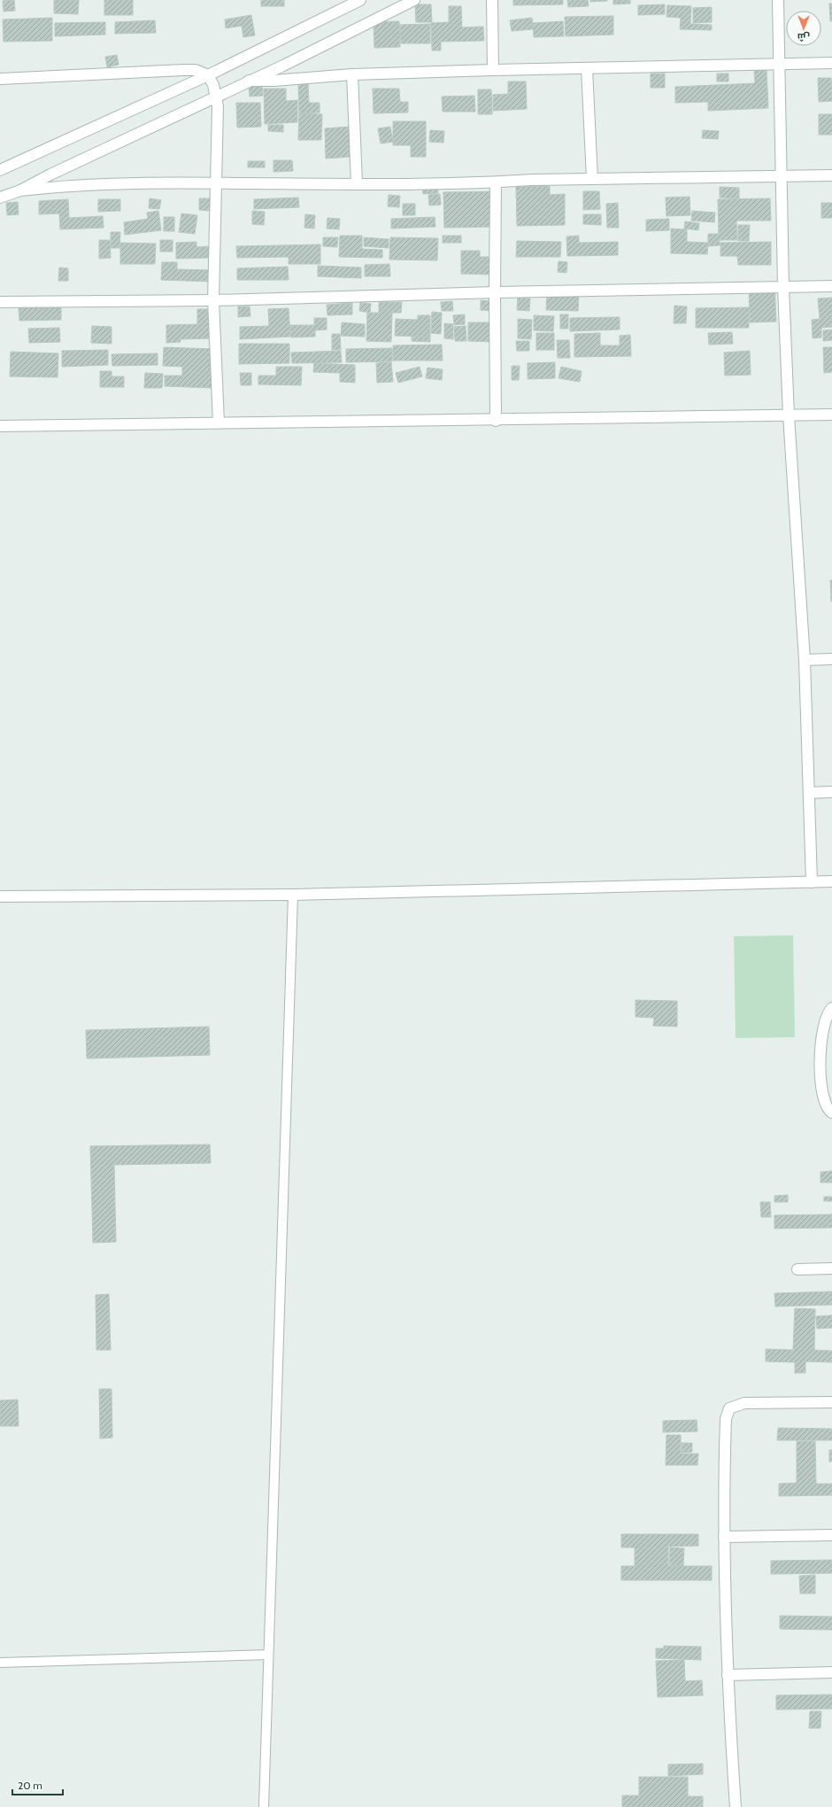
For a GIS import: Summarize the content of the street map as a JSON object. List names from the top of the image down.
{
  "scale_bar": "20 m",
  "north": "bottom"
}
